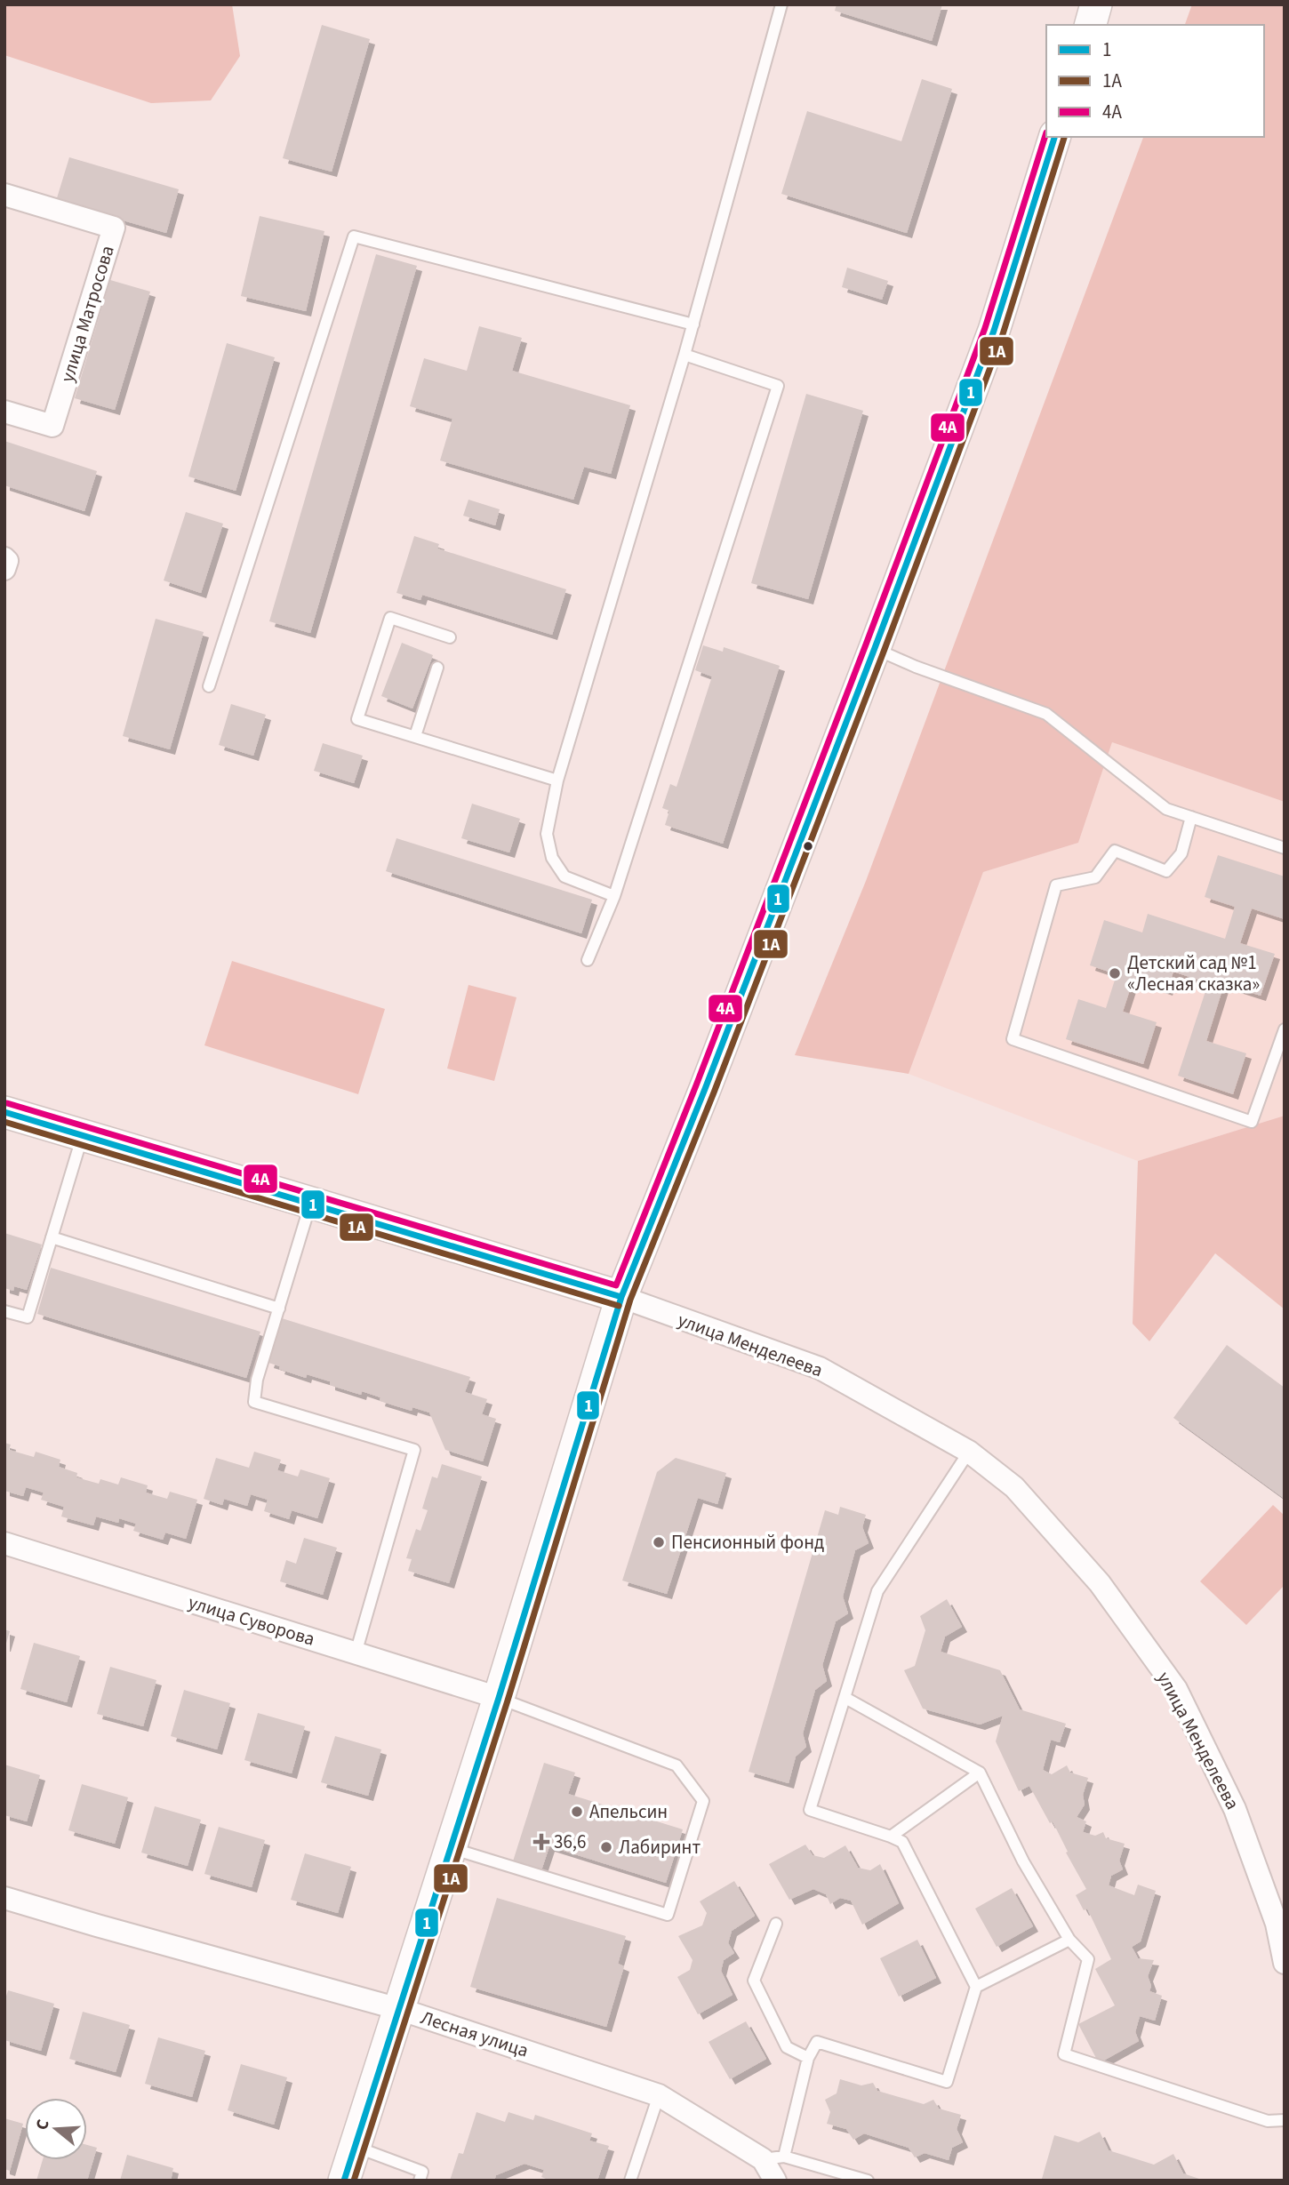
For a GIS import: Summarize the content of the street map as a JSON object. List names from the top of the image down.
{
  "streets": {
    "street": [
      "улица Матросова",
      "улица Менделеева",
      "улица Суворова",
      "Лесная улица"
    ]
  },
  "places": {
    "other": [
      "Детский сад №1 «Лесная сказка»",
      "Пенсионный фонд",
      "Апельсин",
      "Лабиринт"
    ],
    "health": ["36,6"]
  },
  "lines": ["transit line 4А", "transit line 1", "transit line 1А"],
  "legend": ["1", "1А", "4А"],
  "north": "left"
}
